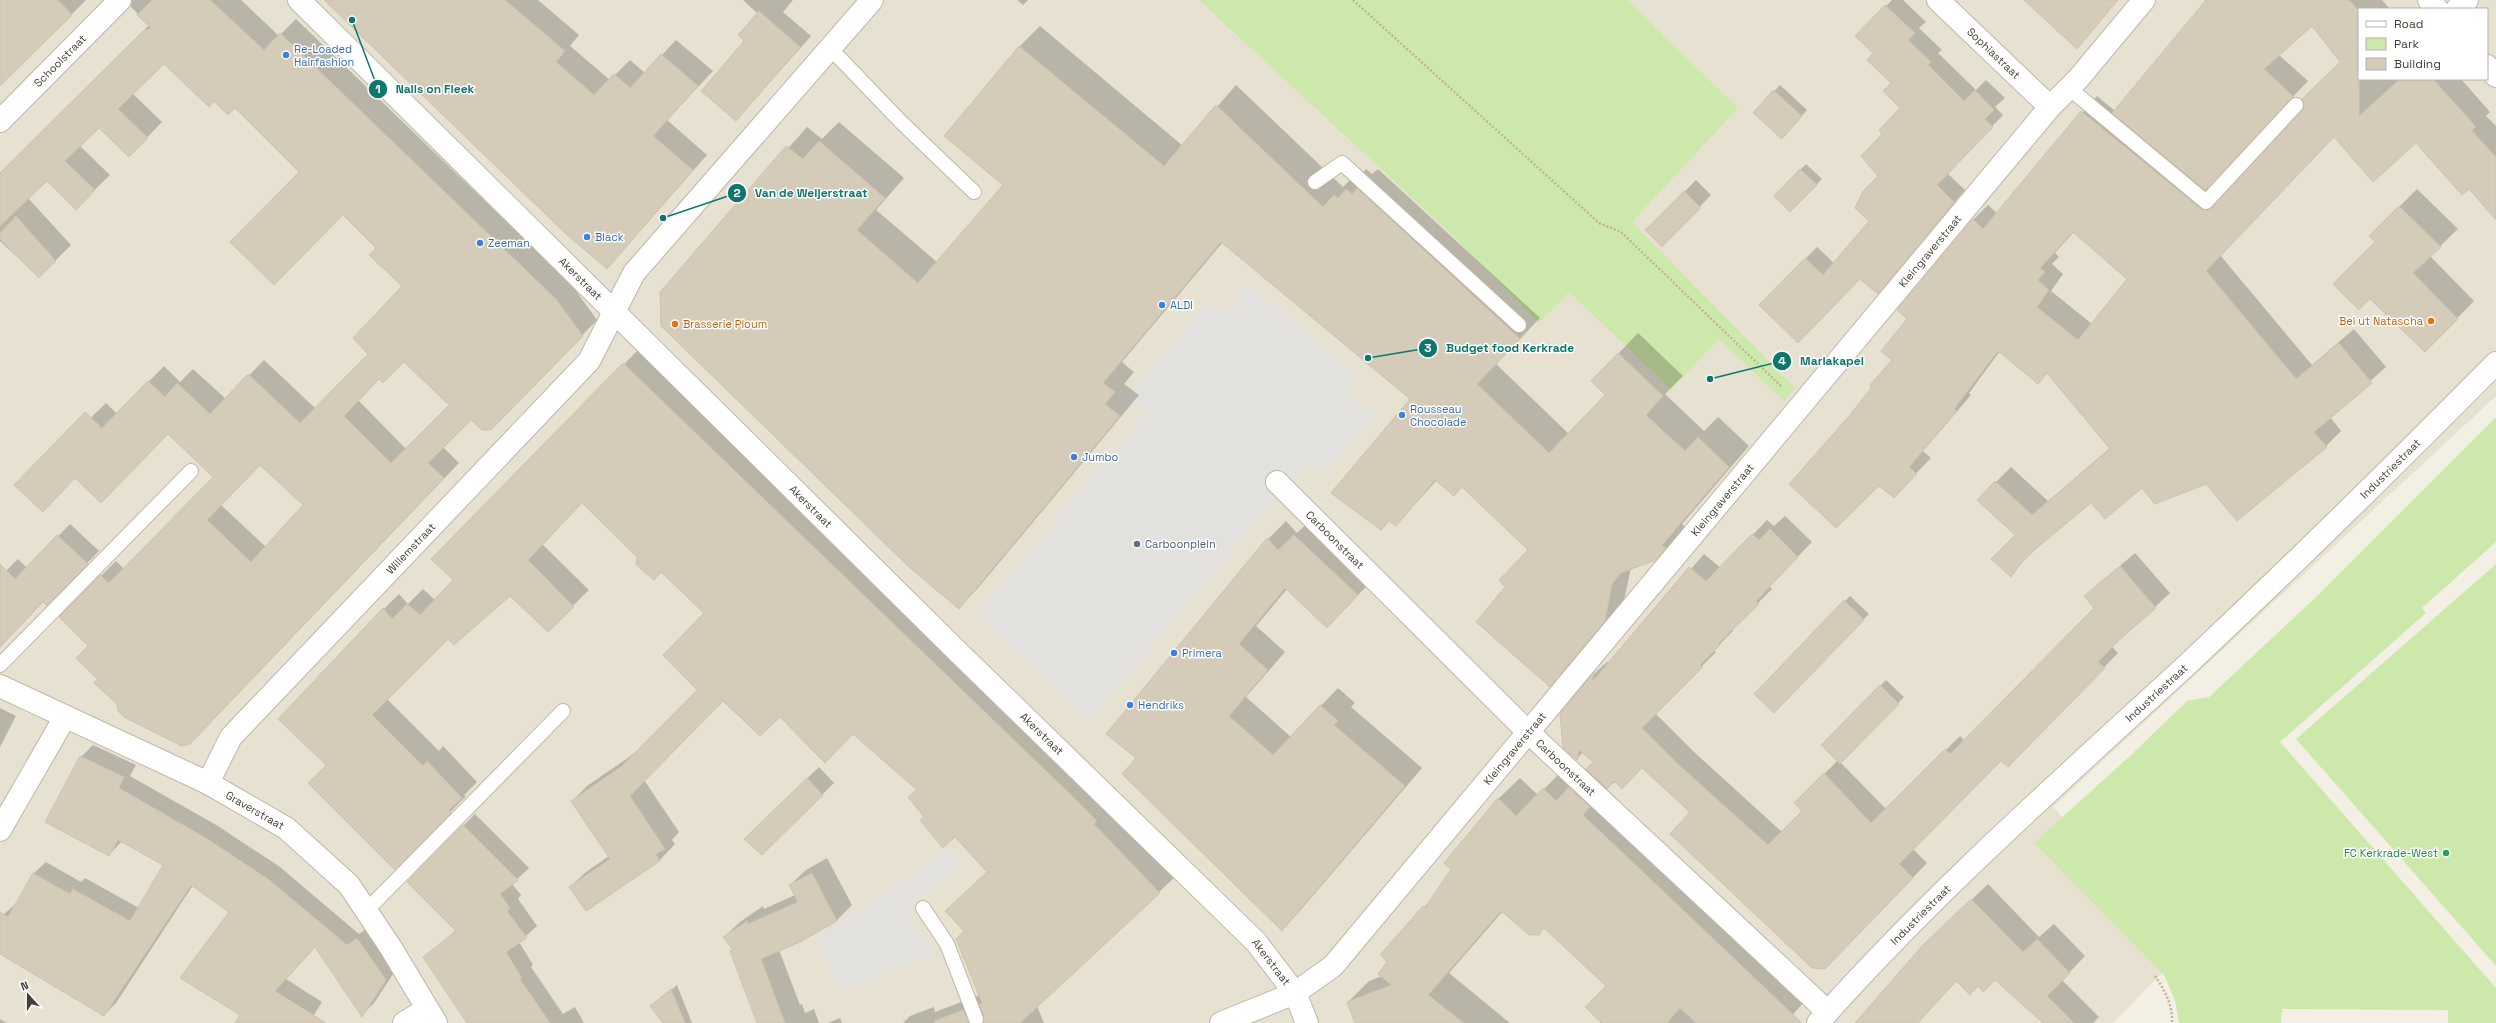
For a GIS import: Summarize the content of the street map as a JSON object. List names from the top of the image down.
{
  "streets": {
    "street": [
      "Sophiastraat",
      "Schoolstraat",
      "Kleingraverstraat",
      "Akerstraat",
      "Industriestraat",
      "Carboonstraat",
      "Willemstraat",
      "Graverstraat"
    ]
  },
  "crossings": [
    ["Sophiastraat", "Kleingraverstraat"],
    ["Kleingraverstraat", "Akerstraat"],
    ["Kleingraverstraat", "Carboonstraat"],
    ["Akerstraat", "Willemstraat"],
    ["Industriestraat", "Carboonstraat"],
    ["Willemstraat", "Graverstraat"]
  ],
  "places": [
    "Nails on Fleek",
    "Re-Loaded Hairfashion",
    "Van de Weijerstraat",
    "Black",
    "Zeeman",
    "ALDI",
    "Bei ut Natascha",
    "Brasserie Ploum",
    "Budget food Kerkrade",
    "Mariakapel",
    "Rousseau Chocolade",
    "Jumbo",
    "Carboonplein",
    "Primera",
    "Hendriks",
    "FC Kerkrade-West"
  ],
  "legend": ["Road", "Park", "Building"],
  "north": "top"
}
